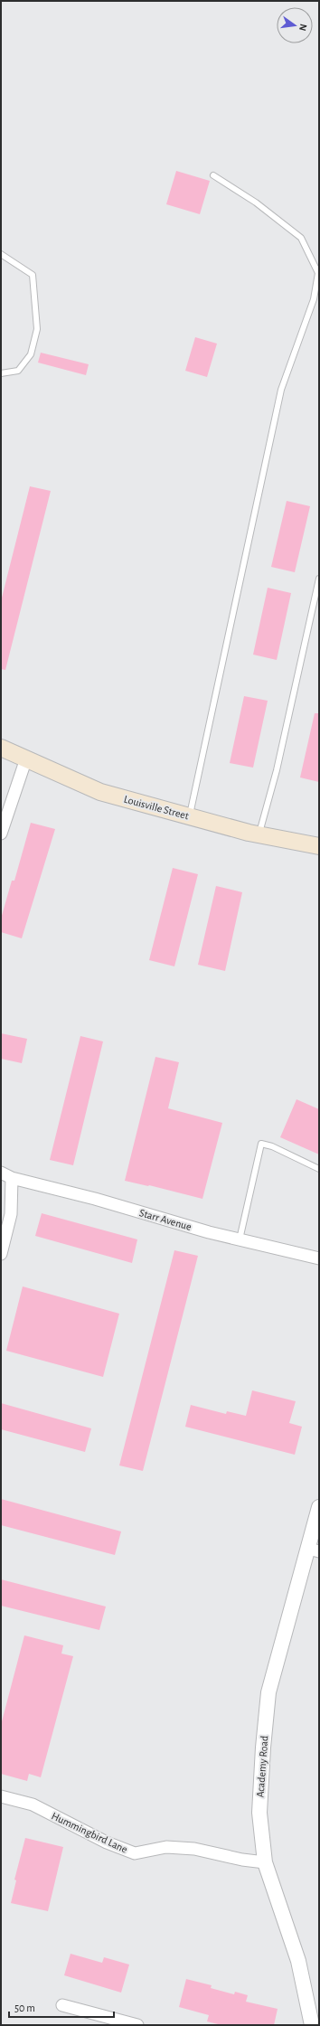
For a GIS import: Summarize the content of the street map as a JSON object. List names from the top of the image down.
{
  "streets": {
    "main road": ["Louisville Street"],
    "street": ["Starr Avenue", "Academy Road", "Hummingbird Lane"]
  },
  "crossings": [
    ["Academy Road", "Hummingbird Lane"]
  ],
  "scale_bar": "50 m",
  "north": "right"
}
